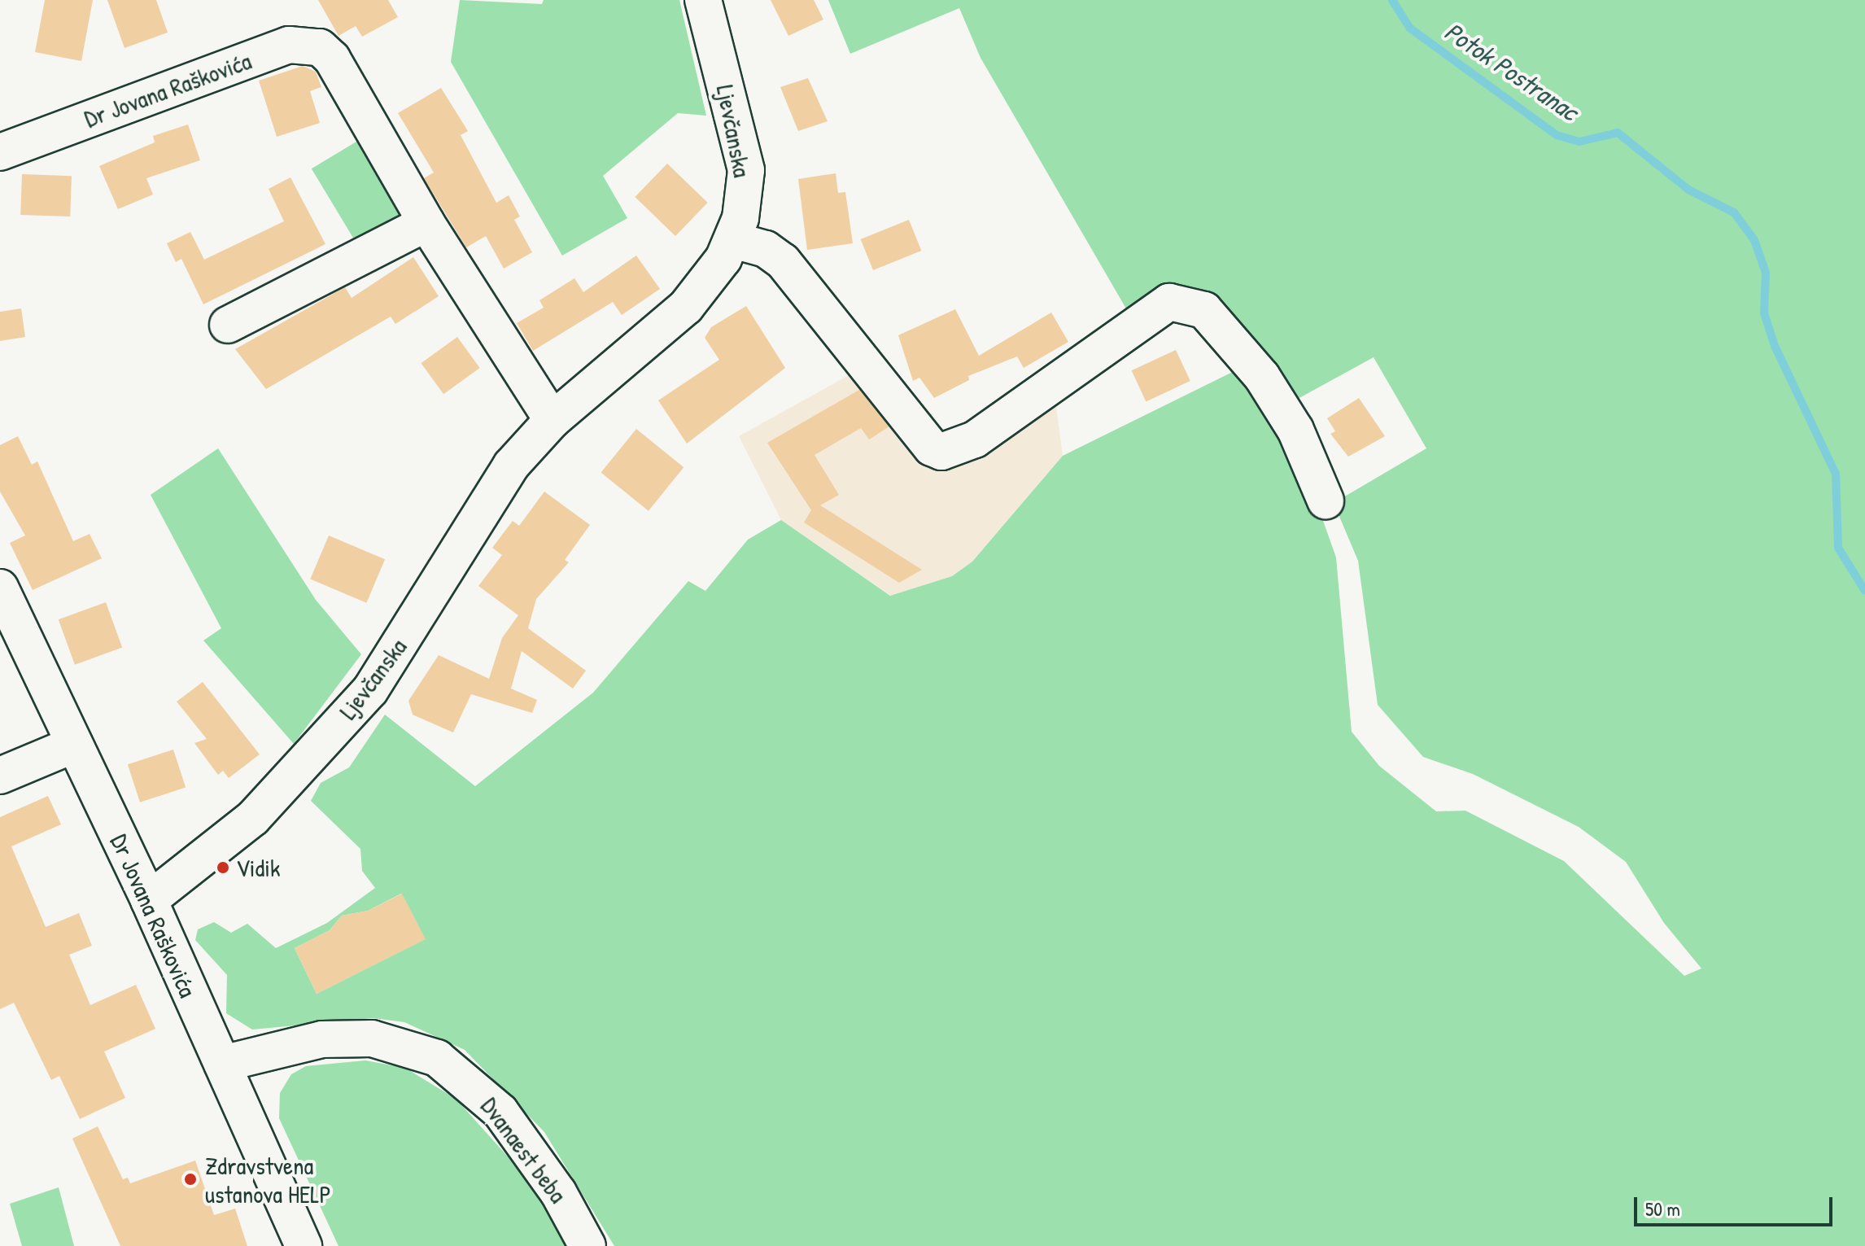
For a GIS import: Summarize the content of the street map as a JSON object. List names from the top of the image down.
{
  "streets": {
    "street": ["Dr Jovana Raškovića", "Ljevčanska", "Dvanaest beba"]
  },
  "crossings": [
    ["Dr Jovana Raškovića", "Ljevčanska"],
    ["Dr Jovana Raškovića", "Dvanaest beba"]
  ],
  "water": ["Potok Postranac"],
  "places": ["Vidik", "Zdravstvena ustanova HELP"],
  "scale_bar": "50 m"
}
